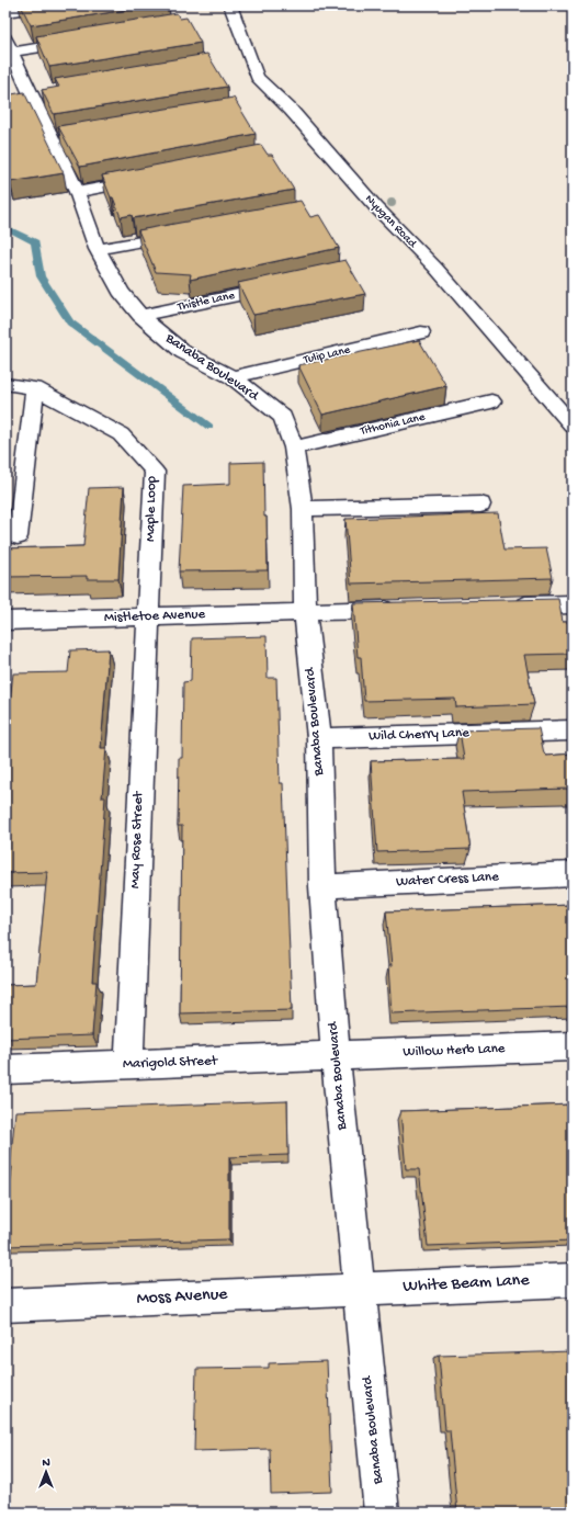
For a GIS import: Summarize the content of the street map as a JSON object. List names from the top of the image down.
{
  "streets": {
    "street": [
      "Nyugan Road",
      "Thistle Lane",
      "Tulip Lane",
      "Banaba Boulevard",
      "Tithonia Lane",
      "Maple Loop",
      "Mistletoe Avenue",
      "Wild Cherry Lane",
      "May Rose Street",
      "Water Cress Lane",
      "Willow Herb Lane",
      "Marigold Street",
      "White Beam Lane",
      "Moss Avenue"
    ]
  },
  "crossings": [
    ["Thistle Lane", "Banaba Boulevard"],
    ["Tulip Lane", "Banaba Boulevard"],
    ["Banaba Boulevard", "Tithonia Lane"],
    ["Banaba Boulevard", "Mistletoe Avenue"],
    ["Banaba Boulevard", "Wild Cherry Lane"],
    ["Banaba Boulevard", "Water Cress Lane"],
    ["Banaba Boulevard", "Willow Herb Lane"],
    ["Banaba Boulevard", "Marigold Street"],
    ["Banaba Boulevard", "White Beam Lane"],
    ["Banaba Boulevard", "Moss Avenue"],
    ["Maple Loop", "Mistletoe Avenue"],
    ["Maple Loop", "May Rose Street"],
    ["Mistletoe Avenue", "May Rose Street"],
    ["May Rose Street", "Marigold Street"],
    ["Willow Herb Lane", "Marigold Street"],
    ["White Beam Lane", "Moss Avenue"]
  ],
  "north": "top"
}
